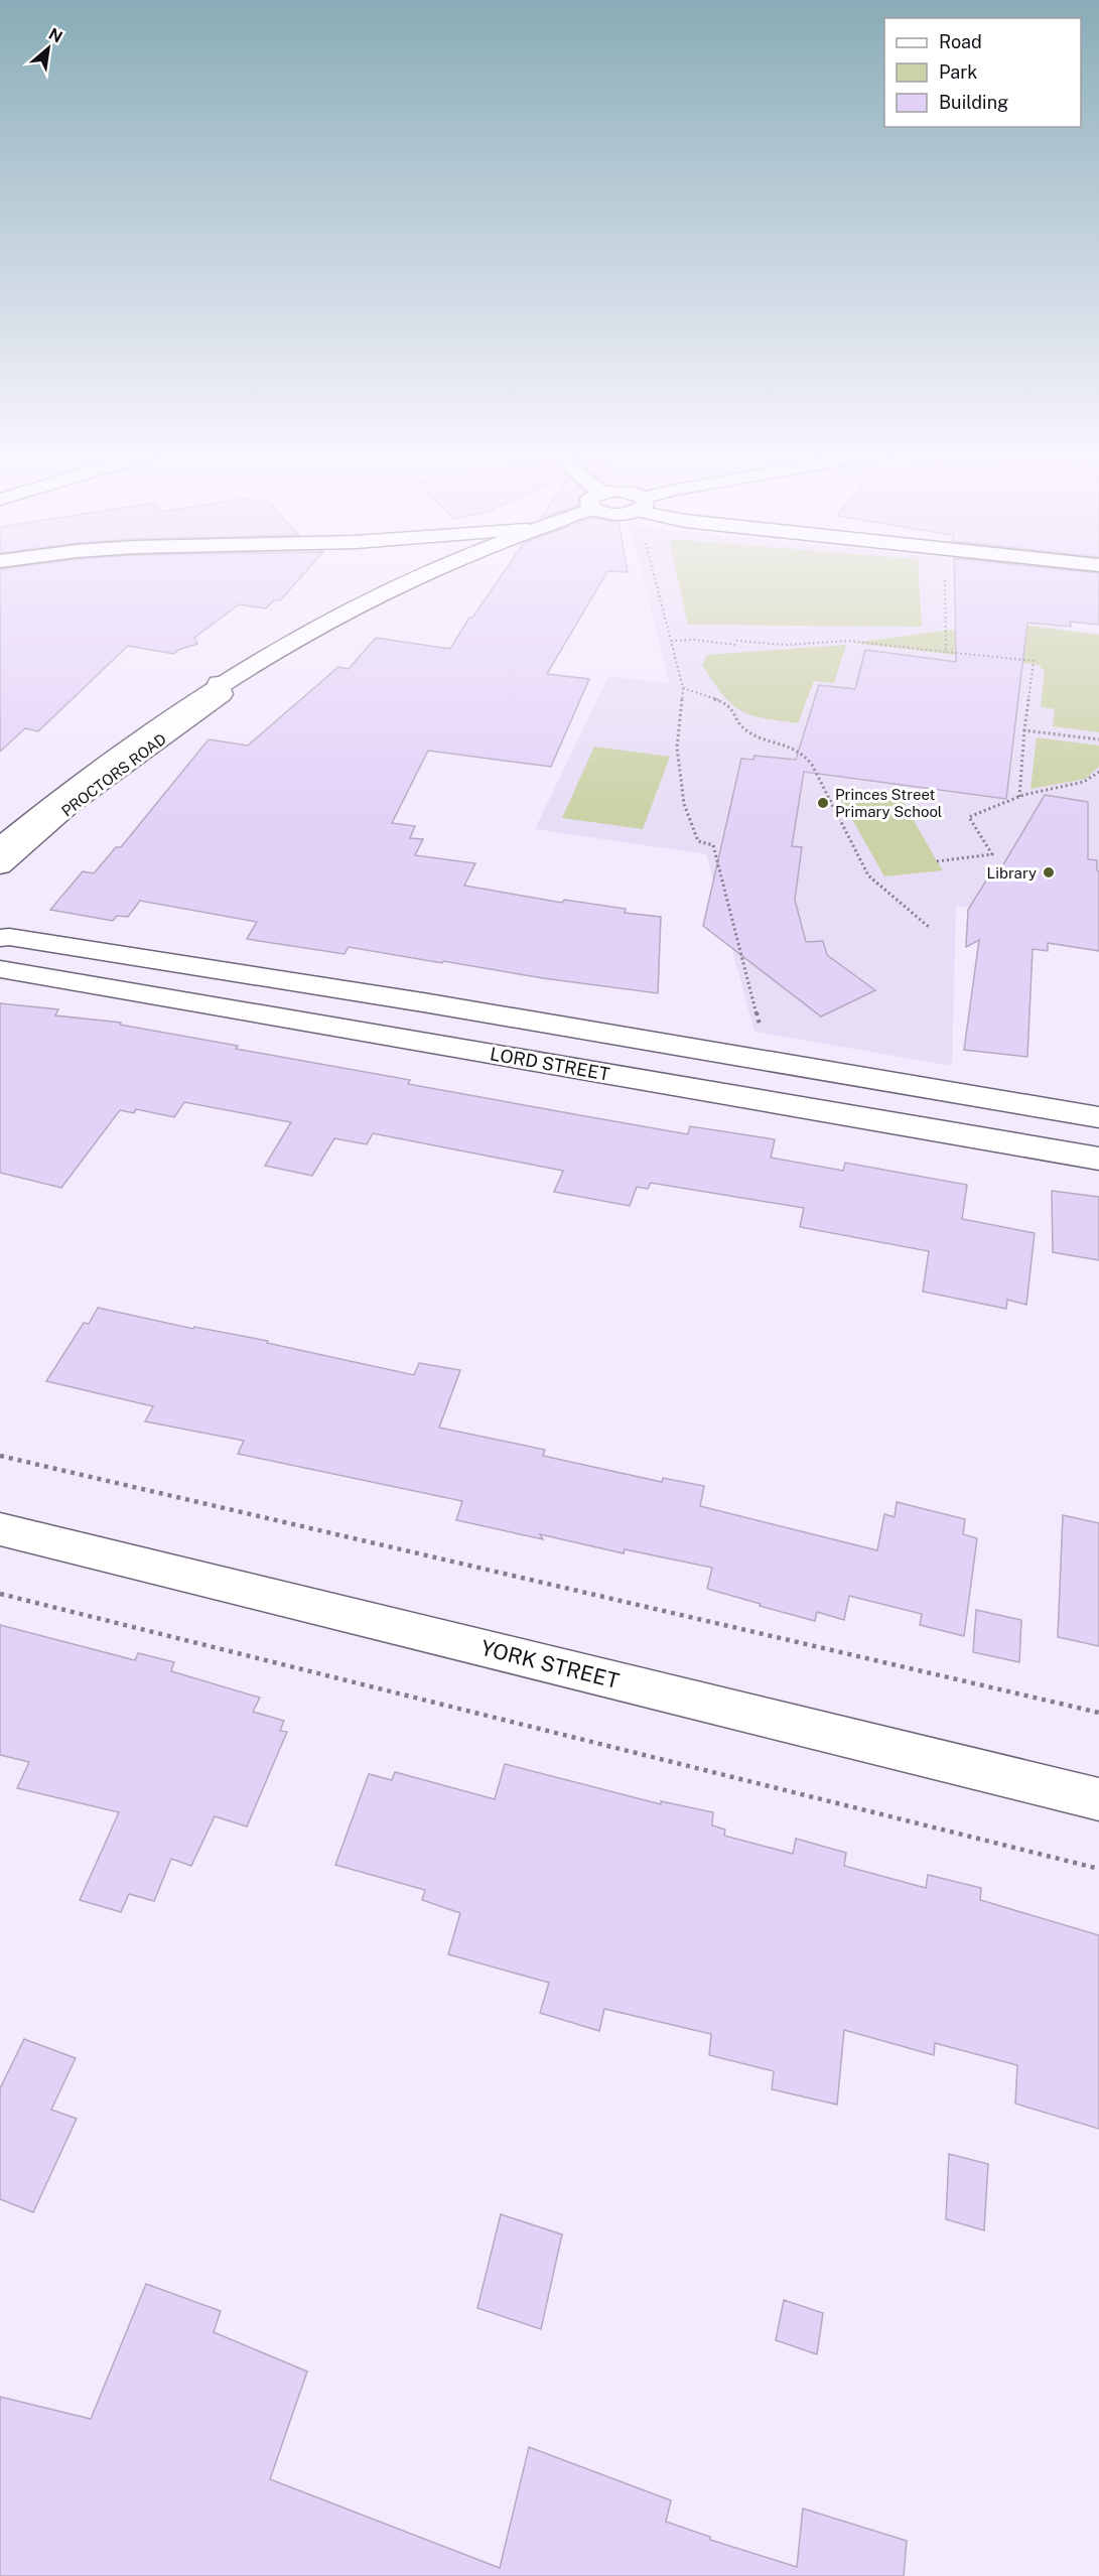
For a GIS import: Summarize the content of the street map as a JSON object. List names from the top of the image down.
{
  "streets": {
    "main road": ["PROCTORS ROAD", "LORD STREET", "YORK STREET"]
  },
  "places": ["Princes Street Primary School", "Library"],
  "legend": ["Road", "Park", "Building"],
  "north": "top right"
}
